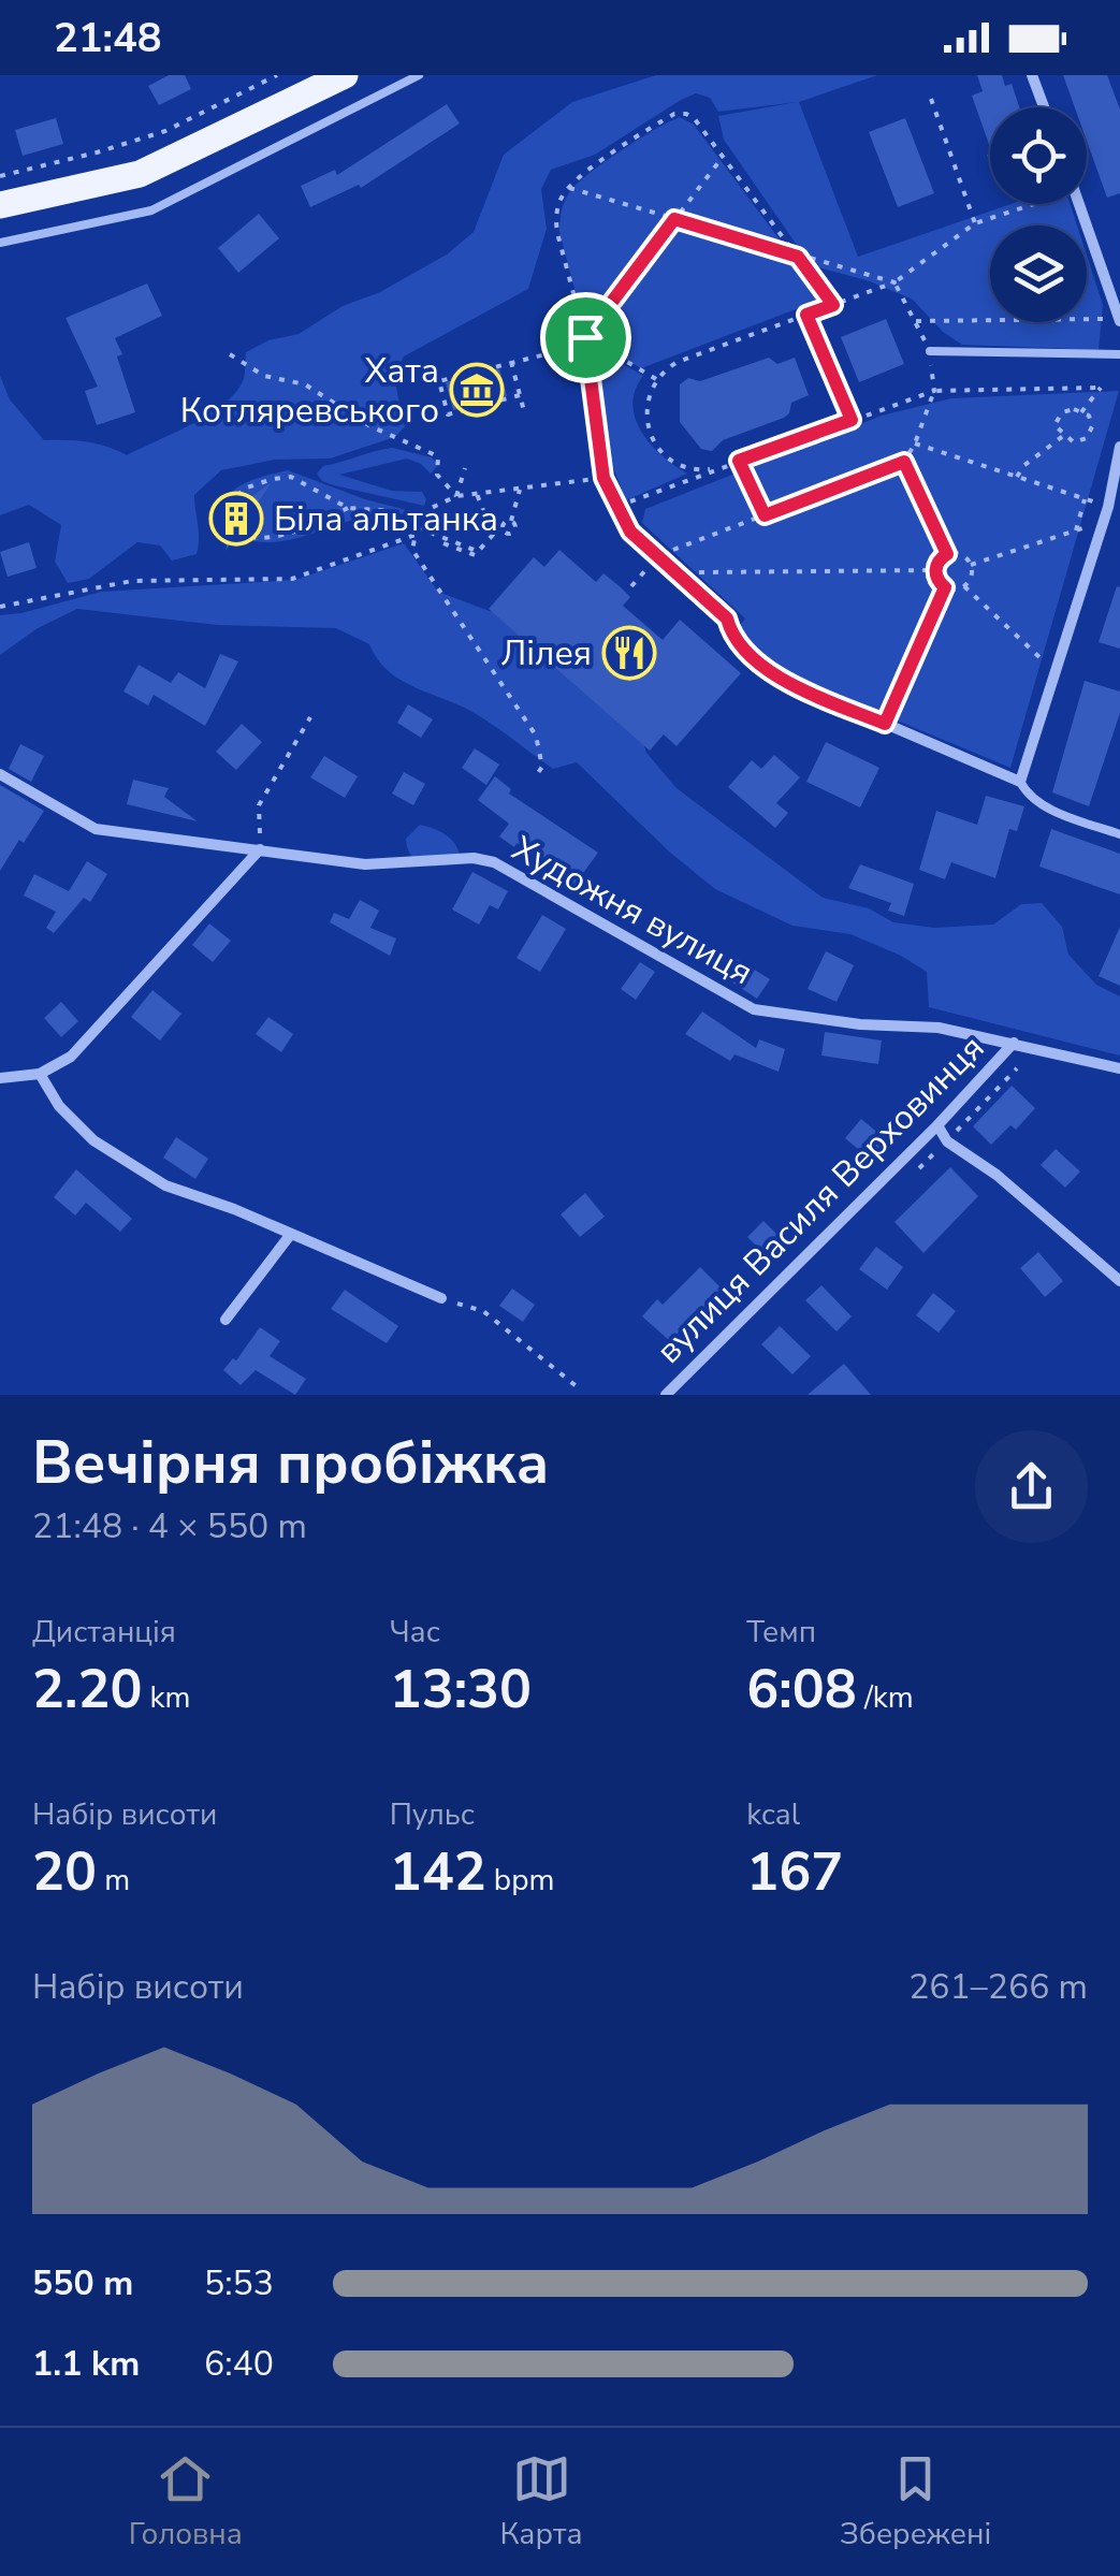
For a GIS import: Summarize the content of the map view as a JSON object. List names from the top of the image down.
{
  "streets": {
    "street": ["Художня вулиця", "вулиця Василя Верховинця"]
  },
  "crossings": [
    ["Художня вулиця", "вулиця Василя Верховинця"]
  ],
  "places": {
    "museum": ["Хата Котляревського"],
    "building": ["Біла альтанка"],
    "restaurant": ["Лілея"]
  },
  "page": {
    "status": "21:48",
    "heading": ["Вечірня пробіжка", "21:48 · 4 × 550 m"],
    "stats": [
      ["Дистанція", "2.20 km"],
      ["Час", "13:30"],
      ["Темп", "6:08 /km"],
      ["Набір висоти", "20 m"],
      ["Пульс", "142 bpm"],
      ["kcal", "167"]
    ],
    "chart": ["Набір висоти", "261–266 m"],
    "list": [
      {
        "name": "550 m",
        "note": "5:53"
      },
      {
        "name": "1.1 km",
        "note": "6:40"
      }
    ],
    "tabs": ["Головна", "Карта", "Збережені"]
  }
}
